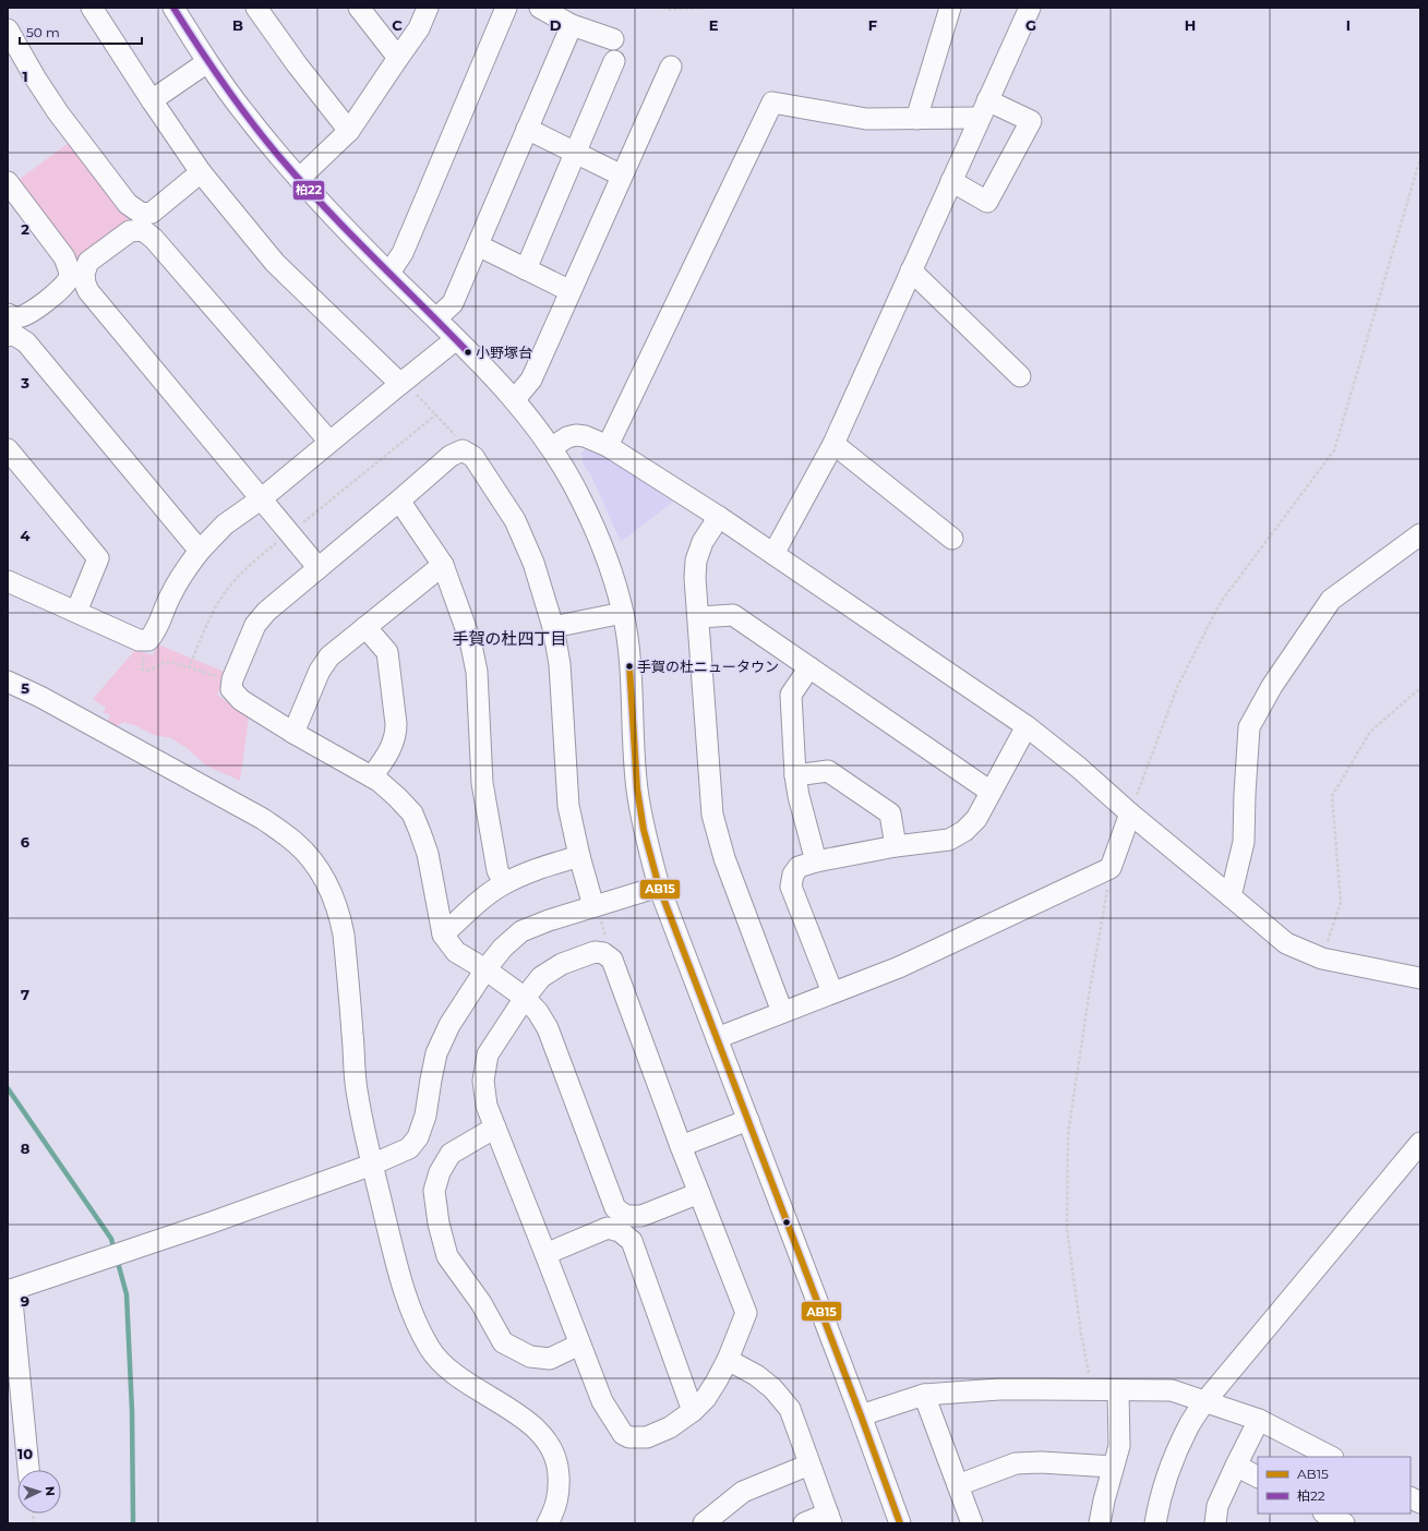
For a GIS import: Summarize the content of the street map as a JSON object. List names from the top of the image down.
{
  "districts": ["手賀の杜四丁目"],
  "places": ["小野塚台", "手賀の杜ニュータウン"],
  "lines": ["transit line 柏22", "transit line AB15"],
  "legend": ["AB15", "柏22"],
  "scale_bar": "50 m",
  "north": "right",
  "grid": {
    "columns": [
      "B",
      "C",
      "D",
      "E",
      "F",
      "G",
      "H",
      "I"
    ],
    "rows": [
      "1",
      "2",
      "3",
      "4",
      "5",
      "6",
      "7",
      "8",
      "9",
      "10"
    ]
  }
}
